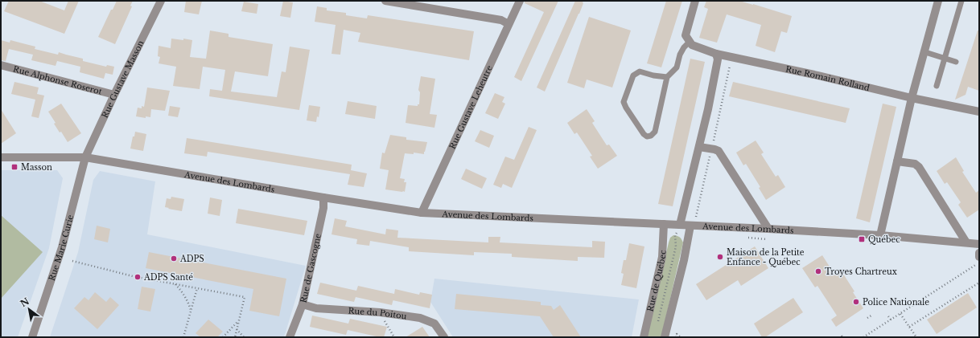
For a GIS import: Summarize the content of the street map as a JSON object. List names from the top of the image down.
{
  "streets": {
    "street": [
      "Rue Gustave Masson",
      "Rue Romain Rolland",
      "Rue Alphonse Roserot",
      "Rue Gustave Leheutre",
      "Avenue des Lombards",
      "Rue Marie Curie",
      "Rue de Gascogne",
      "Rue de Québec",
      "Rue du Poitou"
    ]
  },
  "crossings": [
    ["Rue Gustave Masson", "Rue Alphonse Roserot"],
    ["Rue Gustave Masson", "Avenue des Lombards"],
    ["Rue Gustave Masson", "Rue Marie Curie"],
    ["Rue Gustave Leheutre", "Avenue des Lombards"],
    ["Avenue des Lombards", "Rue Marie Curie"],
    ["Avenue des Lombards", "Rue de Gascogne"],
    ["Avenue des Lombards", "Rue de Québec"],
    ["Rue de Gascogne", "Rue du Poitou"]
  ],
  "places": {
    "transit": ["Masson", "Québec"],
    "other": [
      "Maison de la Petite Enfance - Québec",
      "ADPS",
      "Troyes Chartreux",
      "ADPS Santé",
      "Police Nationale"
    ]
  },
  "north": "top left"
}
